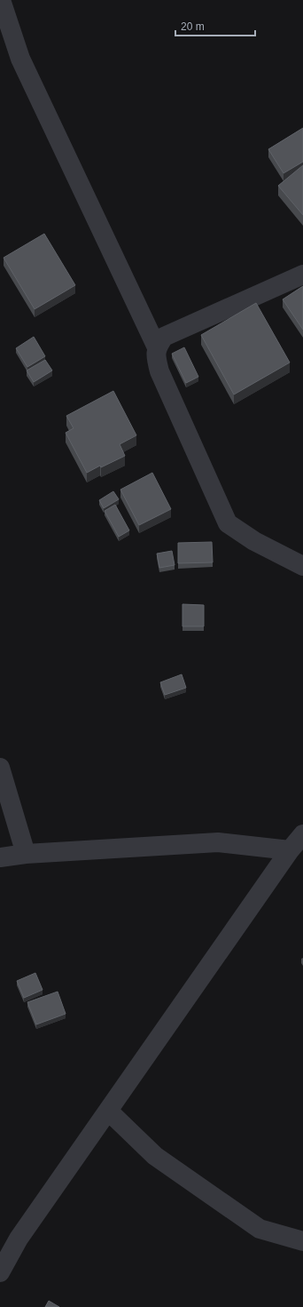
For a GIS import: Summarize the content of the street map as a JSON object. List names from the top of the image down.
{
  "scale_bar": "20 m"
}
